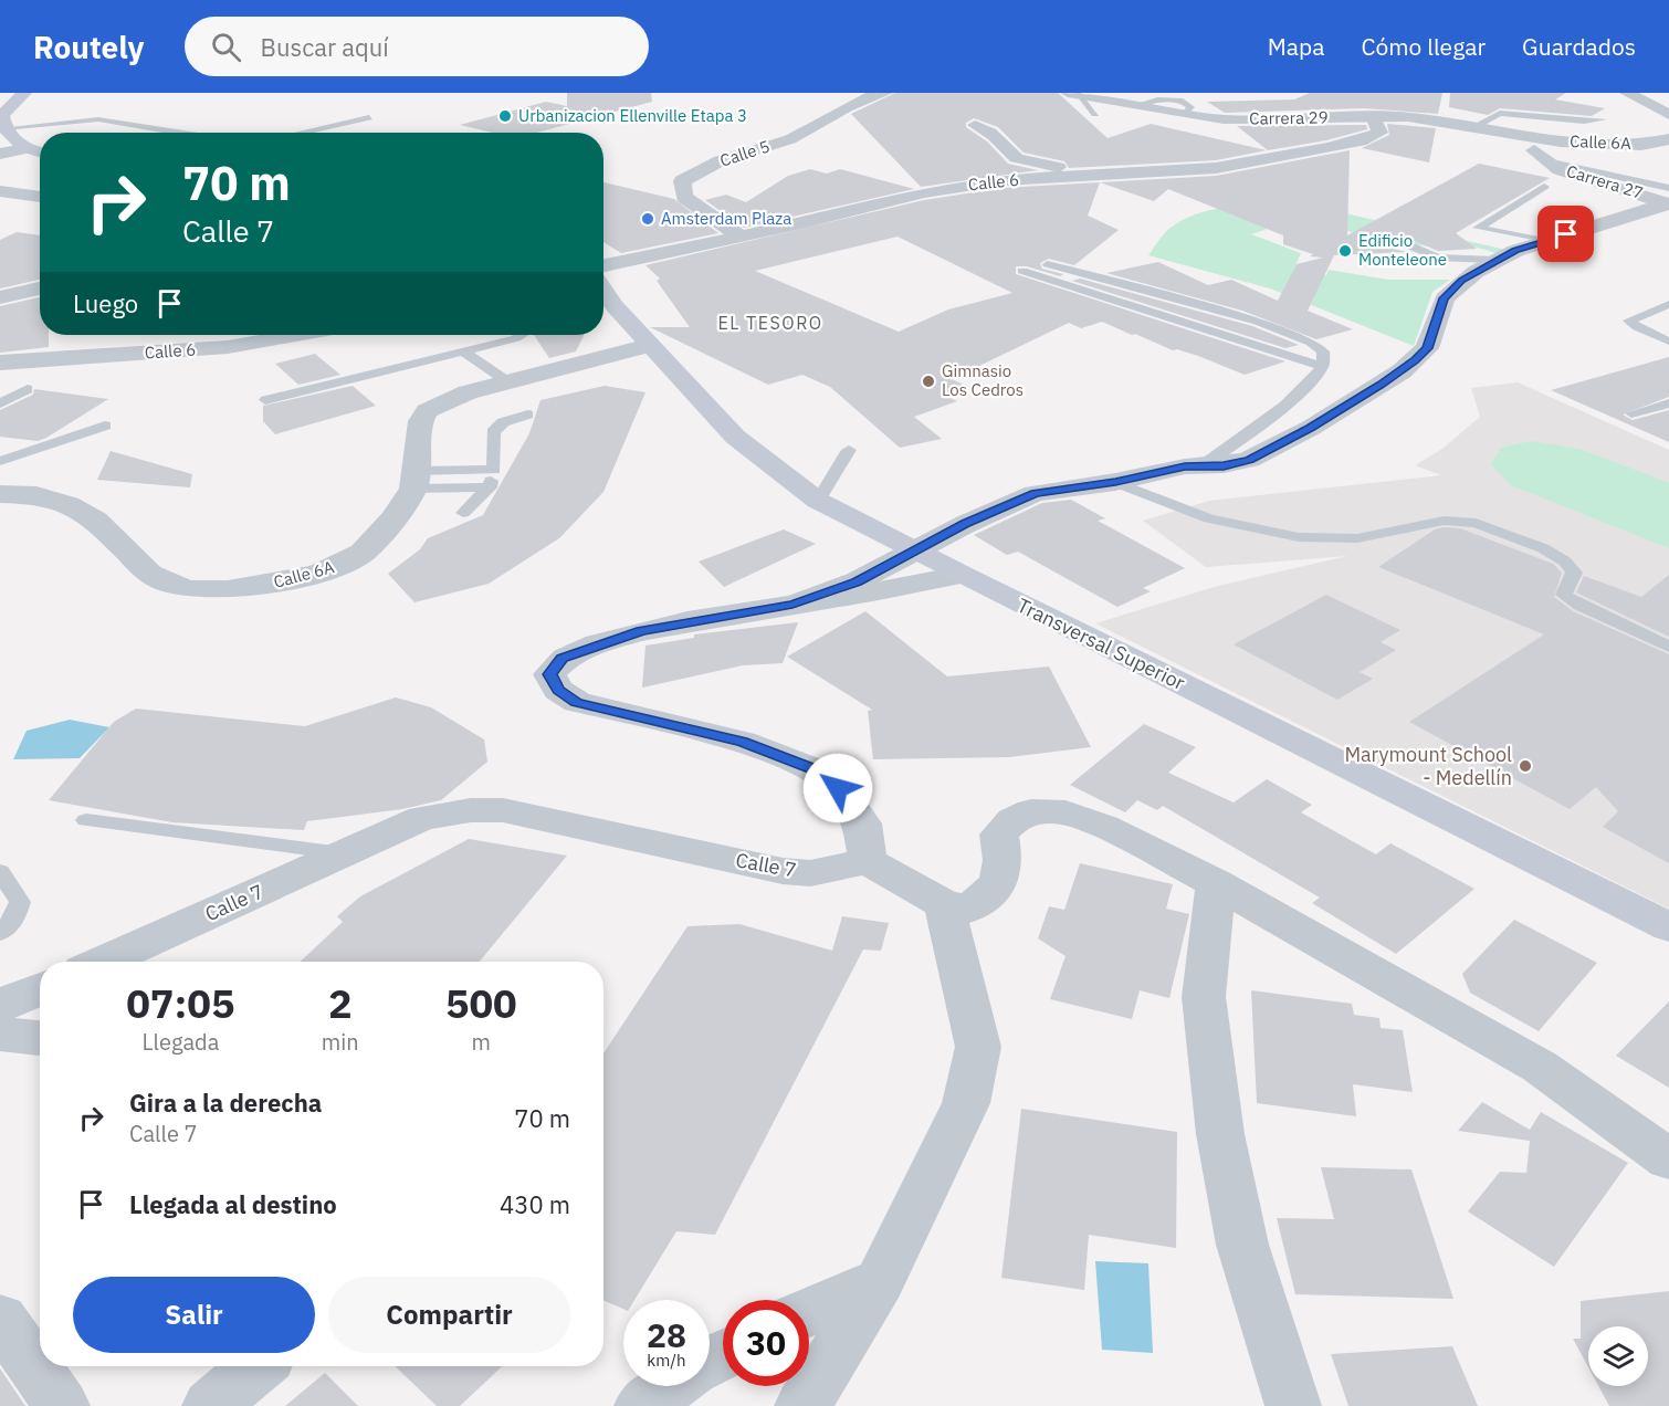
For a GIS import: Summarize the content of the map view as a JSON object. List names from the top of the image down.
{
  "streets": {
    "main road": ["Transversal Superior"],
    "street": [
      "Carrera 29",
      "Calle 6A",
      "Calle 5",
      "Calle 6",
      "Carrera 27",
      "Calle 7"
    ]
  },
  "crossings": [
    ["Carrera 29", "Calle 6A"],
    ["Carrera 29", "Calle 6"],
    ["Carrera 29", "Carrera 27"],
    ["Calle 6A", "Carrera 27"],
    ["Calle 6A", "Transversal Superior"],
    ["Calle 5", "Calle 6"]
  ],
  "districts": ["EL TESORO"],
  "places": [
    "Urbanizacion Ellenville Etapa 3",
    "Amsterdam Plaza",
    "Edificio Monteleone",
    "Gimnasio Los Cedros",
    "Marymount School - Medellín"
  ],
  "page": {
    "header": "Routely",
    "search": "Buscar aquí",
    "nav": ["Mapa", "Cómo llegar", "Guardados"],
    "turn": ["70 m", "Calle 7"],
    "then": "Luego",
    "eta": [
      "07:05",
      "Llegada",
      "2",
      "min",
      "500",
      "m"
    ],
    "list": [
      {
        "name": "Gira a la derecha",
        "note": "Calle 7",
        "value": "70 m"
      },
      {
        "name": "Llegada al destino",
        "value": "430 m"
      }
    ],
    "buttons": ["Salir", "Compartir"],
    "speed": "28 km/h",
    "limit": "30"
  }
}
